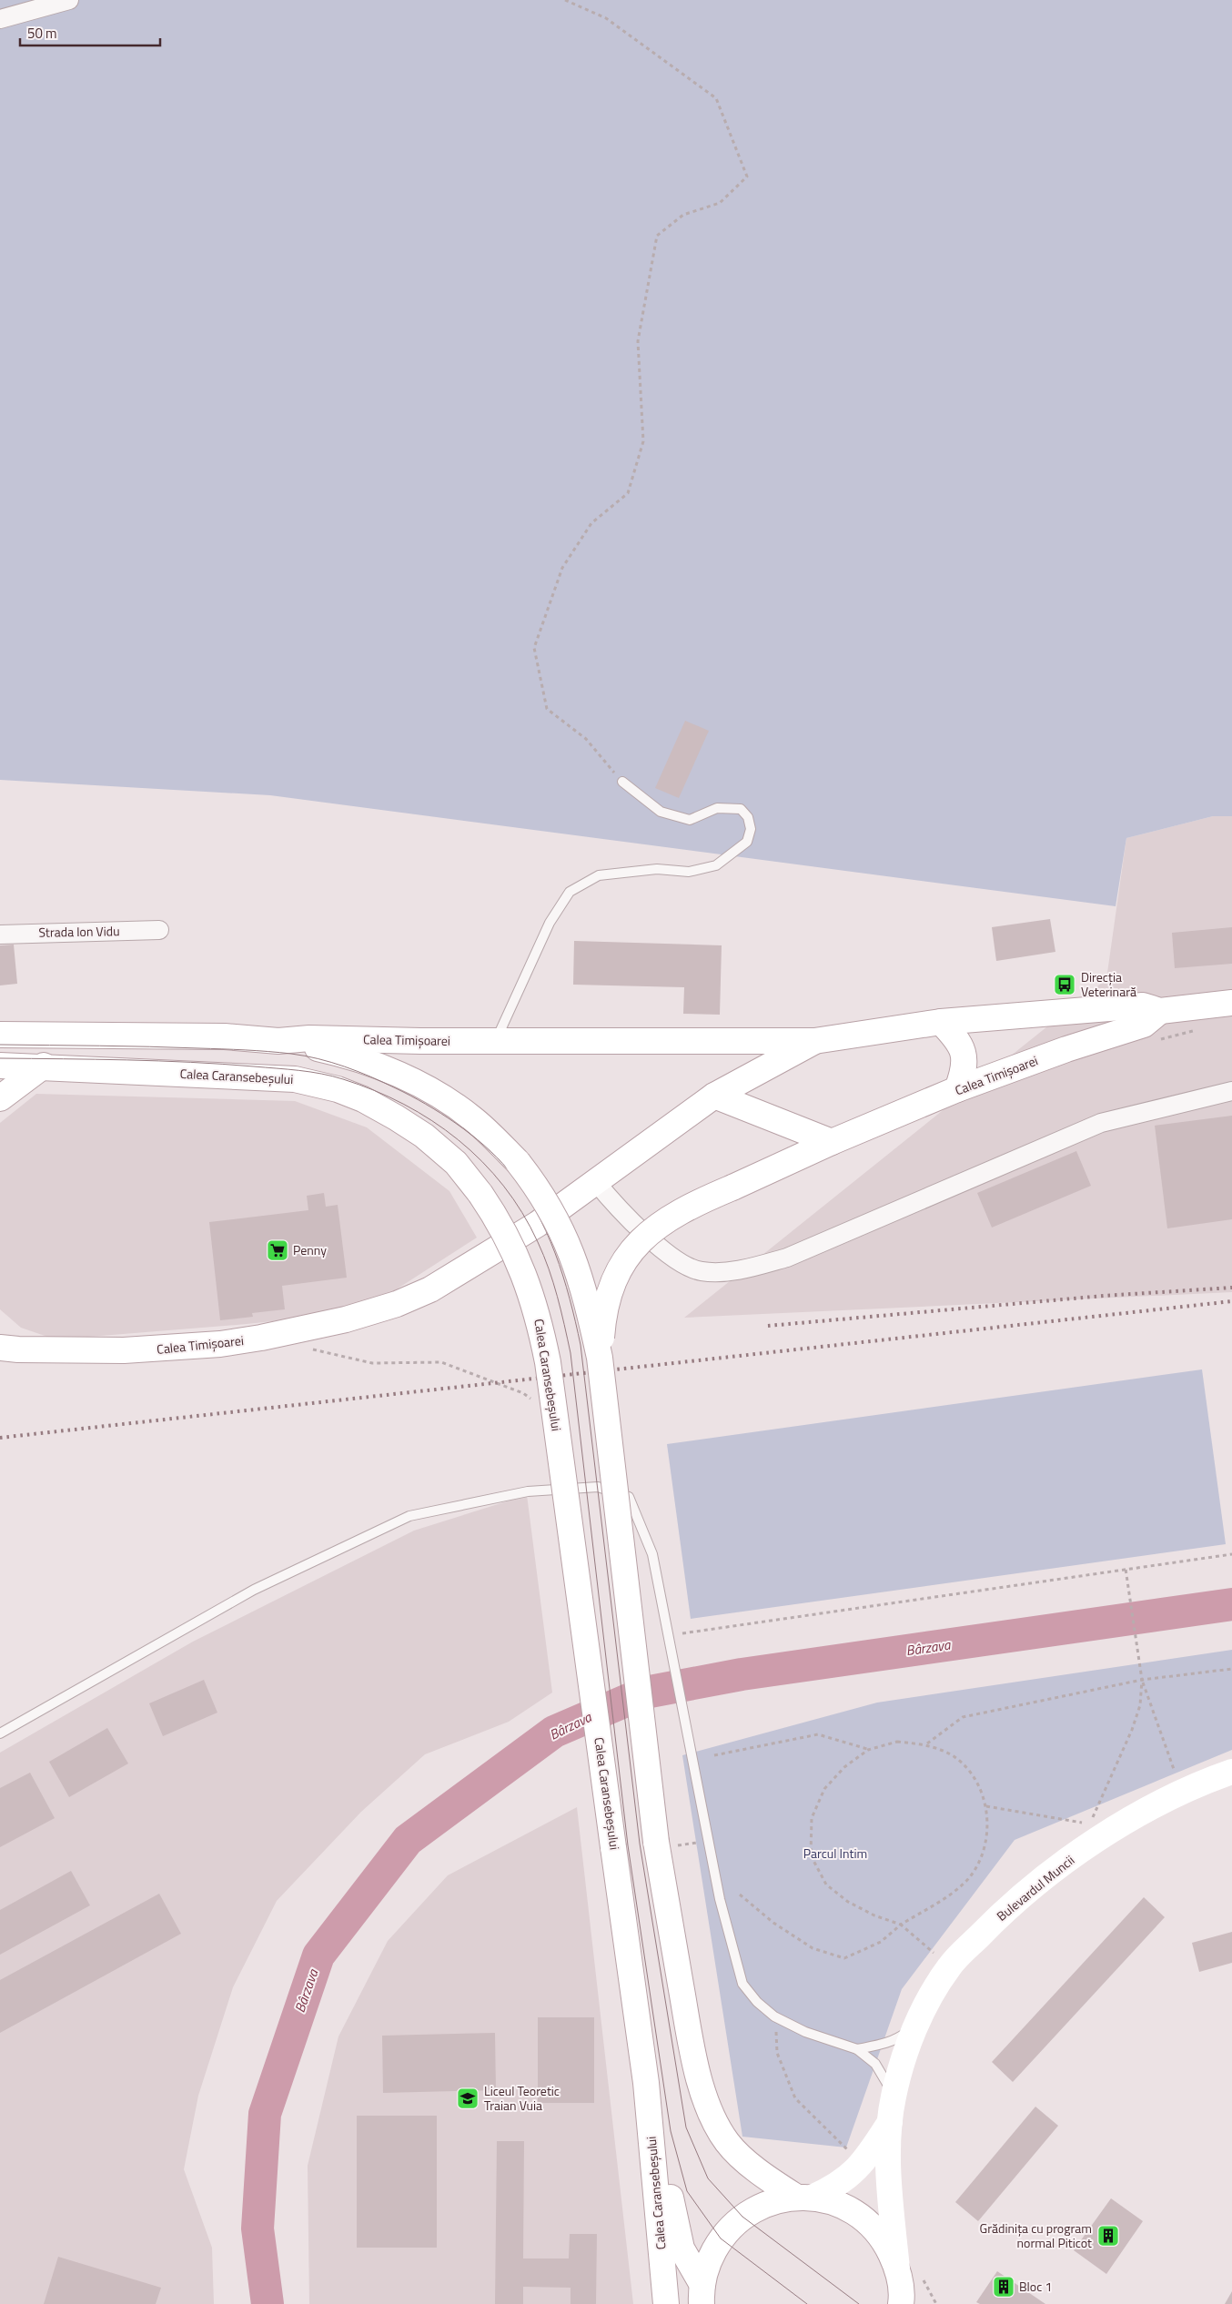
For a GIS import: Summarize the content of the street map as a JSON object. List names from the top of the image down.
{
  "streets": {
    "main road": ["Calea Timișoarei", "Calea Caransebeșului", "Bulevardul Muncii"],
    "street": ["Strada Ion Vidu"]
  },
  "water": ["Bârzava"],
  "parks": ["Parcul Intim"],
  "places": {
    "bus stop": ["Direcția Veterinară"],
    "supermarket": ["Penny"],
    "school or university": ["Liceul Teoretic Traian Vuia"],
    "building": ["Grădinița cu program normal Piticot", "Bloc 1"]
  },
  "scale_bar": "50 m"
}
